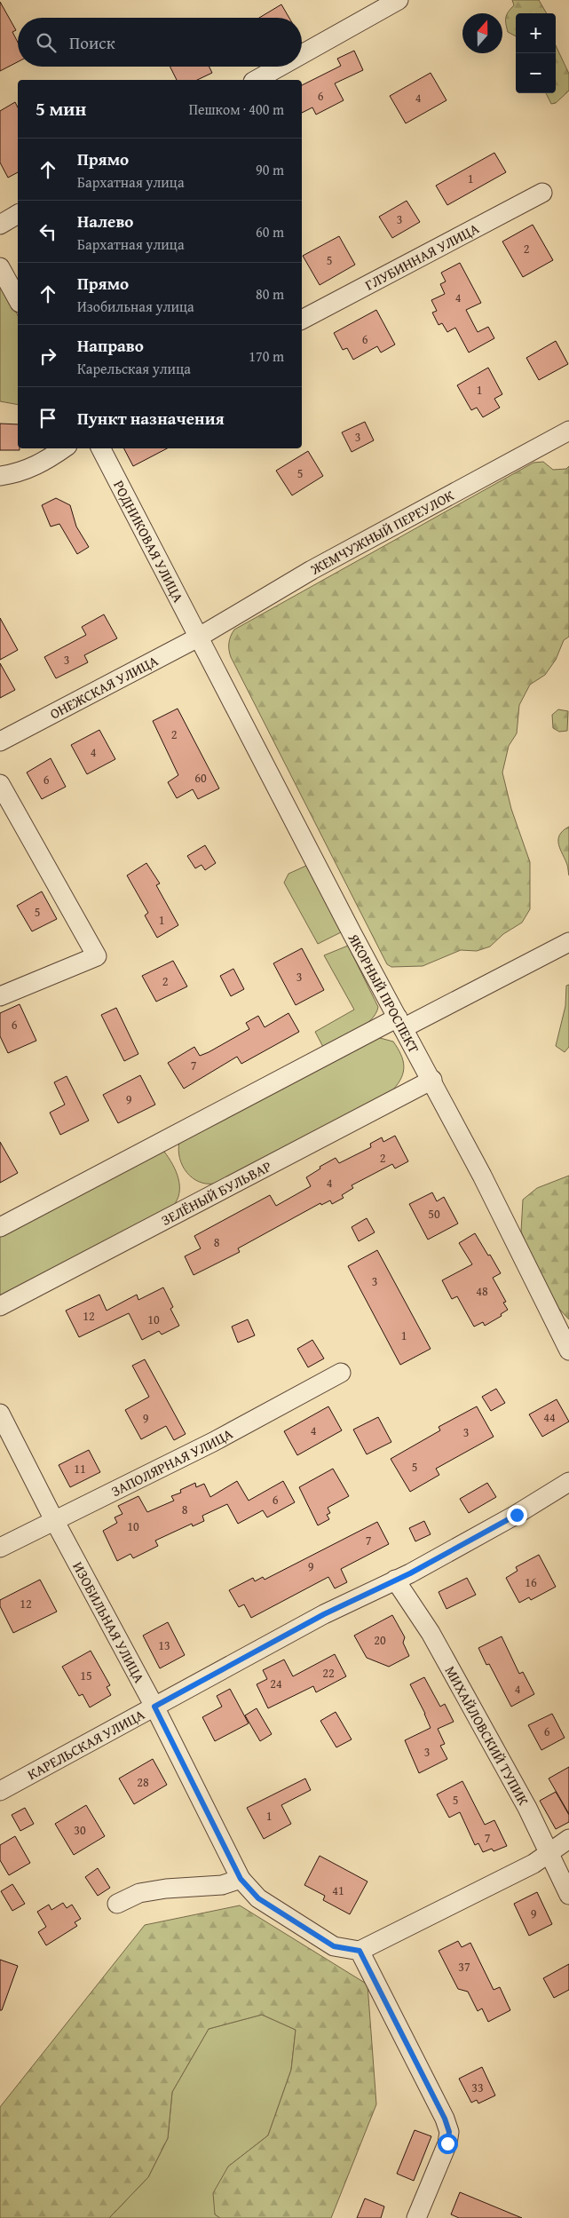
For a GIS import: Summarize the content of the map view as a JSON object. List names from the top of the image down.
{
  "streets": {
    "street": [
      "ГЛУБИННАЯ УЛИЦА",
      "ЖЕМЧУЖНЫЙ ПЕРЕУЛОК",
      "РОДНИКОВАЯ УЛИЦА",
      "ОНЕЖСКАЯ УЛИЦА",
      "ЯКОРНЫЙ ПРОСПЕКТ",
      "ЗЕЛЁНЫЙ БУЛЬВАР",
      "ЗАПОЛЯРНАЯ УЛИЦА",
      "ИЗОБИЛЬНАЯ УЛИЦА",
      "МИХАЙЛОВСКИЙ ТУПИК",
      "КАРЕЛЬСКАЯ УЛИЦА"
    ]
  },
  "crossings": [
    ["ЖЕМЧУЖНЫЙ ПЕРЕУЛОК", "РОДНИКОВАЯ УЛИЦА"],
    ["ЖЕМЧУЖНЫЙ ПЕРЕУЛОК", "ОНЕЖСКАЯ УЛИЦА"],
    ["ЖЕМЧУЖНЫЙ ПЕРЕУЛОК", "ЯКОРНЫЙ ПРОСПЕКТ"],
    ["РОДНИКОВАЯ УЛИЦА", "ОНЕЖСКАЯ УЛИЦА"],
    ["РОДНИКОВАЯ УЛИЦА", "ЯКОРНЫЙ ПРОСПЕКТ"],
    ["ОНЕЖСКАЯ УЛИЦА", "ЯКОРНЫЙ ПРОСПЕКТ"],
    ["ЯКОРНЫЙ ПРОСПЕКТ", "ЗЕЛЁНЫЙ БУЛЬВАР"],
    ["ЗАПОЛЯРНАЯ УЛИЦА", "ИЗОБИЛЬНАЯ УЛИЦА"],
    ["ИЗОБИЛЬНАЯ УЛИЦА", "КАРЕЛЬСКАЯ УЛИЦА"],
    ["МИХАЙЛОВСКИЙ ТУПИК", "КАРЕЛЬСКАЯ УЛИЦА"]
  ],
  "house_numbers": [
    "6",
    "4",
    "1",
    "3",
    "2",
    "5",
    "4",
    "6",
    "1",
    "3",
    "5",
    "3",
    "2",
    "4",
    "60",
    "6",
    "5",
    "1",
    "3",
    "2",
    "6",
    "7",
    "9",
    "2",
    "4",
    "50",
    "8",
    "3",
    "48",
    "12",
    "10",
    "1",
    "44",
    "9",
    "4",
    "3",
    "5",
    "11",
    "6",
    "8",
    "10",
    "7",
    "9",
    "16",
    "12",
    "20",
    "13",
    "22",
    "15",
    "24",
    "4",
    "6",
    "3",
    "28",
    "5",
    "1",
    "30",
    "7",
    "41",
    "9",
    "37",
    "33"
  ],
  "north": "top",
  "page": {
    "map_buttons": ["+", "−"],
    "search": "Поиск",
    "heading": ["5 мин", "Пешком · 400 m"],
    "list": [
      ["Прямо", "Бархатная улица", "90 m"],
      ["Налево", "Бархатная улица", "60 m"],
      ["Прямо", "Изобильная улица", "80 m"],
      ["Направо", "Карельская улица", "170 m"],
      "Пункт назначения"
    ]
  }
}
